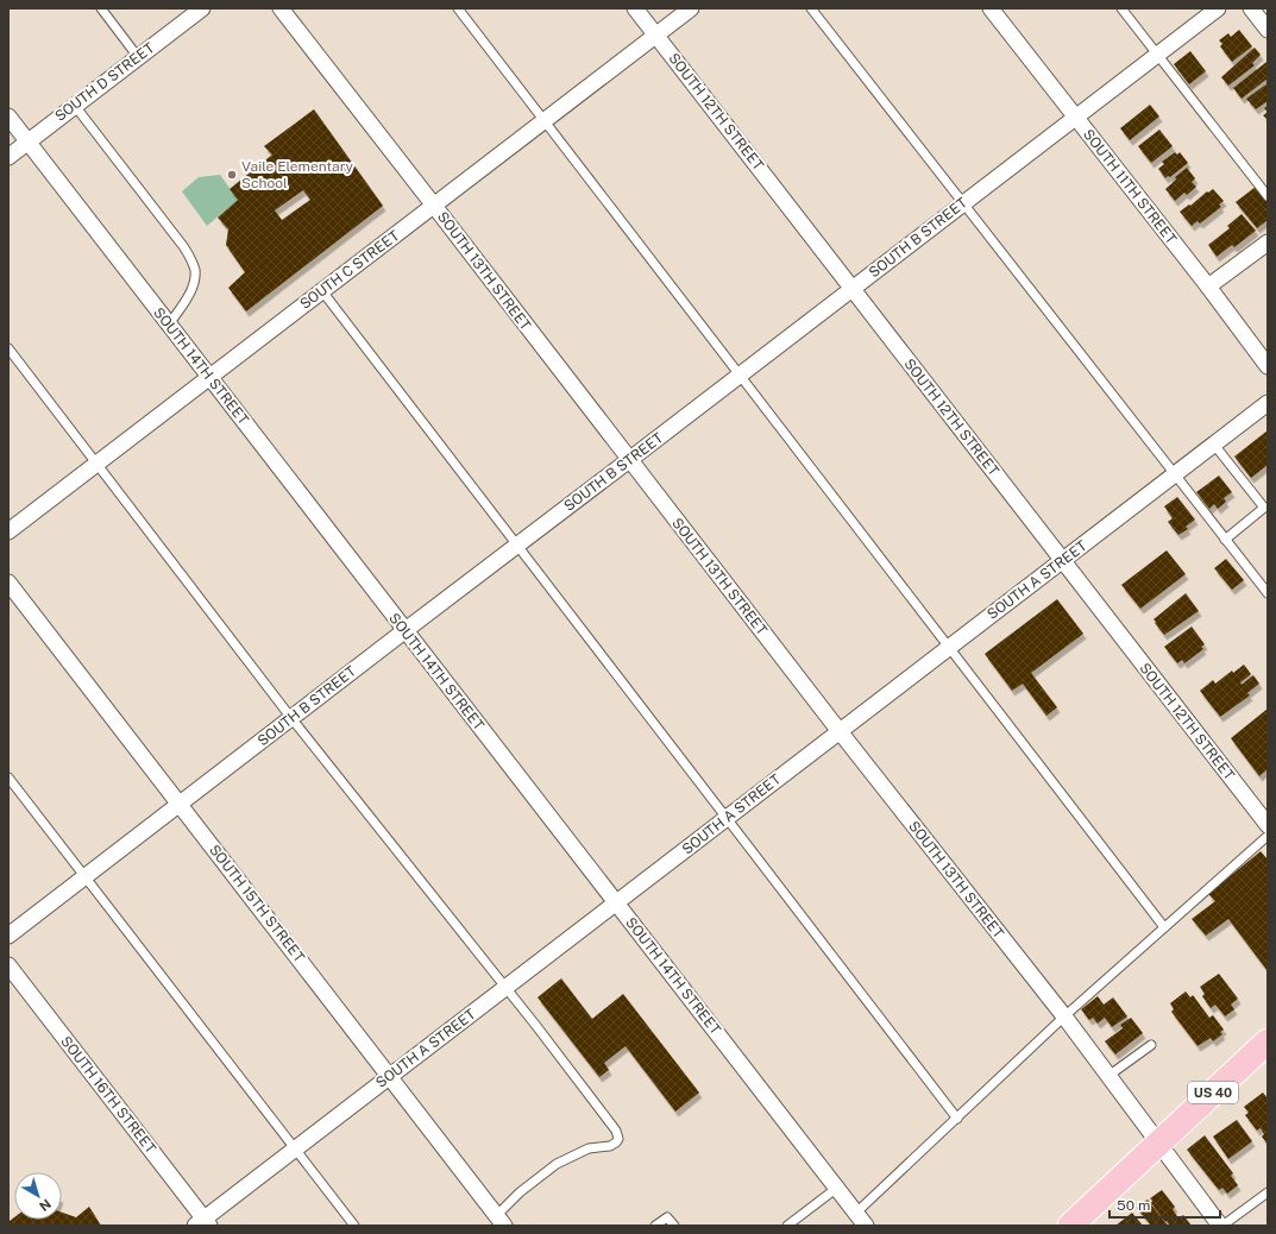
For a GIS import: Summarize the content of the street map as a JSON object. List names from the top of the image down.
{
  "streets": {
    "main road": ["US 40"],
    "street": [
      "SOUTH D STREET",
      "SOUTH 12TH STREET",
      "SOUTH 11TH STREET",
      "SOUTH B STREET",
      "SOUTH C STREET",
      "SOUTH 13TH STREET",
      "SOUTH 14TH STREET",
      "SOUTH A STREET",
      "SOUTH 15TH STREET",
      "SOUTH 16TH STREET"
    ]
  },
  "crossings": [
    ["SOUTH D STREET", "SOUTH 14TH STREET"],
    ["SOUTH 12TH STREET", "SOUTH B STREET"],
    ["SOUTH 12TH STREET", "SOUTH C STREET"],
    ["SOUTH 12TH STREET", "SOUTH A STREET"],
    ["SOUTH 11TH STREET", "SOUTH B STREET"],
    ["SOUTH B STREET", "SOUTH 13TH STREET"],
    ["SOUTH B STREET", "SOUTH 14TH STREET"],
    ["SOUTH B STREET", "SOUTH 15TH STREET"],
    ["SOUTH C STREET", "SOUTH 13TH STREET"],
    ["SOUTH C STREET", "SOUTH 14TH STREET"],
    ["SOUTH 13TH STREET", "SOUTH A STREET"],
    ["SOUTH 13TH STREET", "US 40"],
    ["SOUTH 14TH STREET", "SOUTH A STREET"],
    ["SOUTH A STREET", "SOUTH 15TH STREET"],
    ["SOUTH A STREET", "SOUTH 16TH STREET"]
  ],
  "places": ["Vaile Elementary School"],
  "scale_bar": "50 m",
  "north": "bottom right"
}
